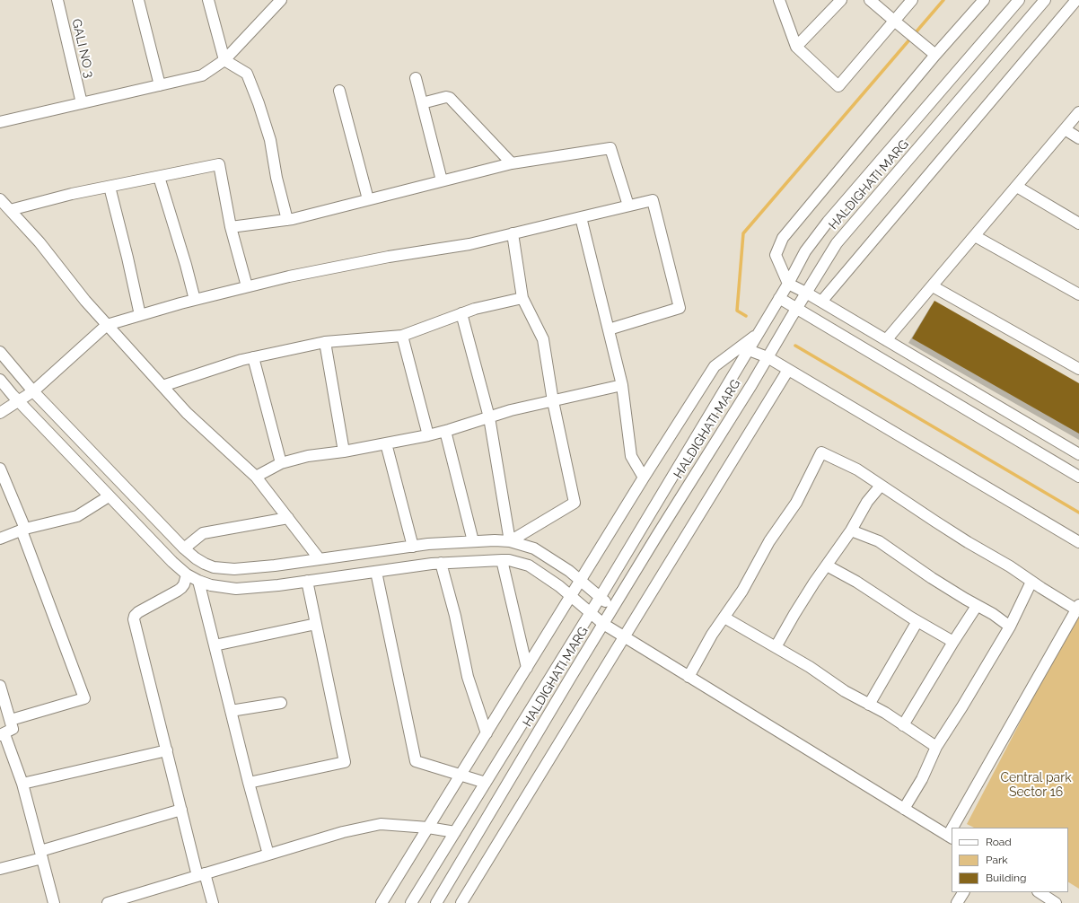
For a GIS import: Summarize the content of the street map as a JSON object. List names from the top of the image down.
{
  "streets": {
    "street": ["GALI NO 3", "HALDIGHATI MARG"]
  },
  "parks": ["Central park Sector 16"],
  "legend": ["Road", "Park", "Building"]
}
